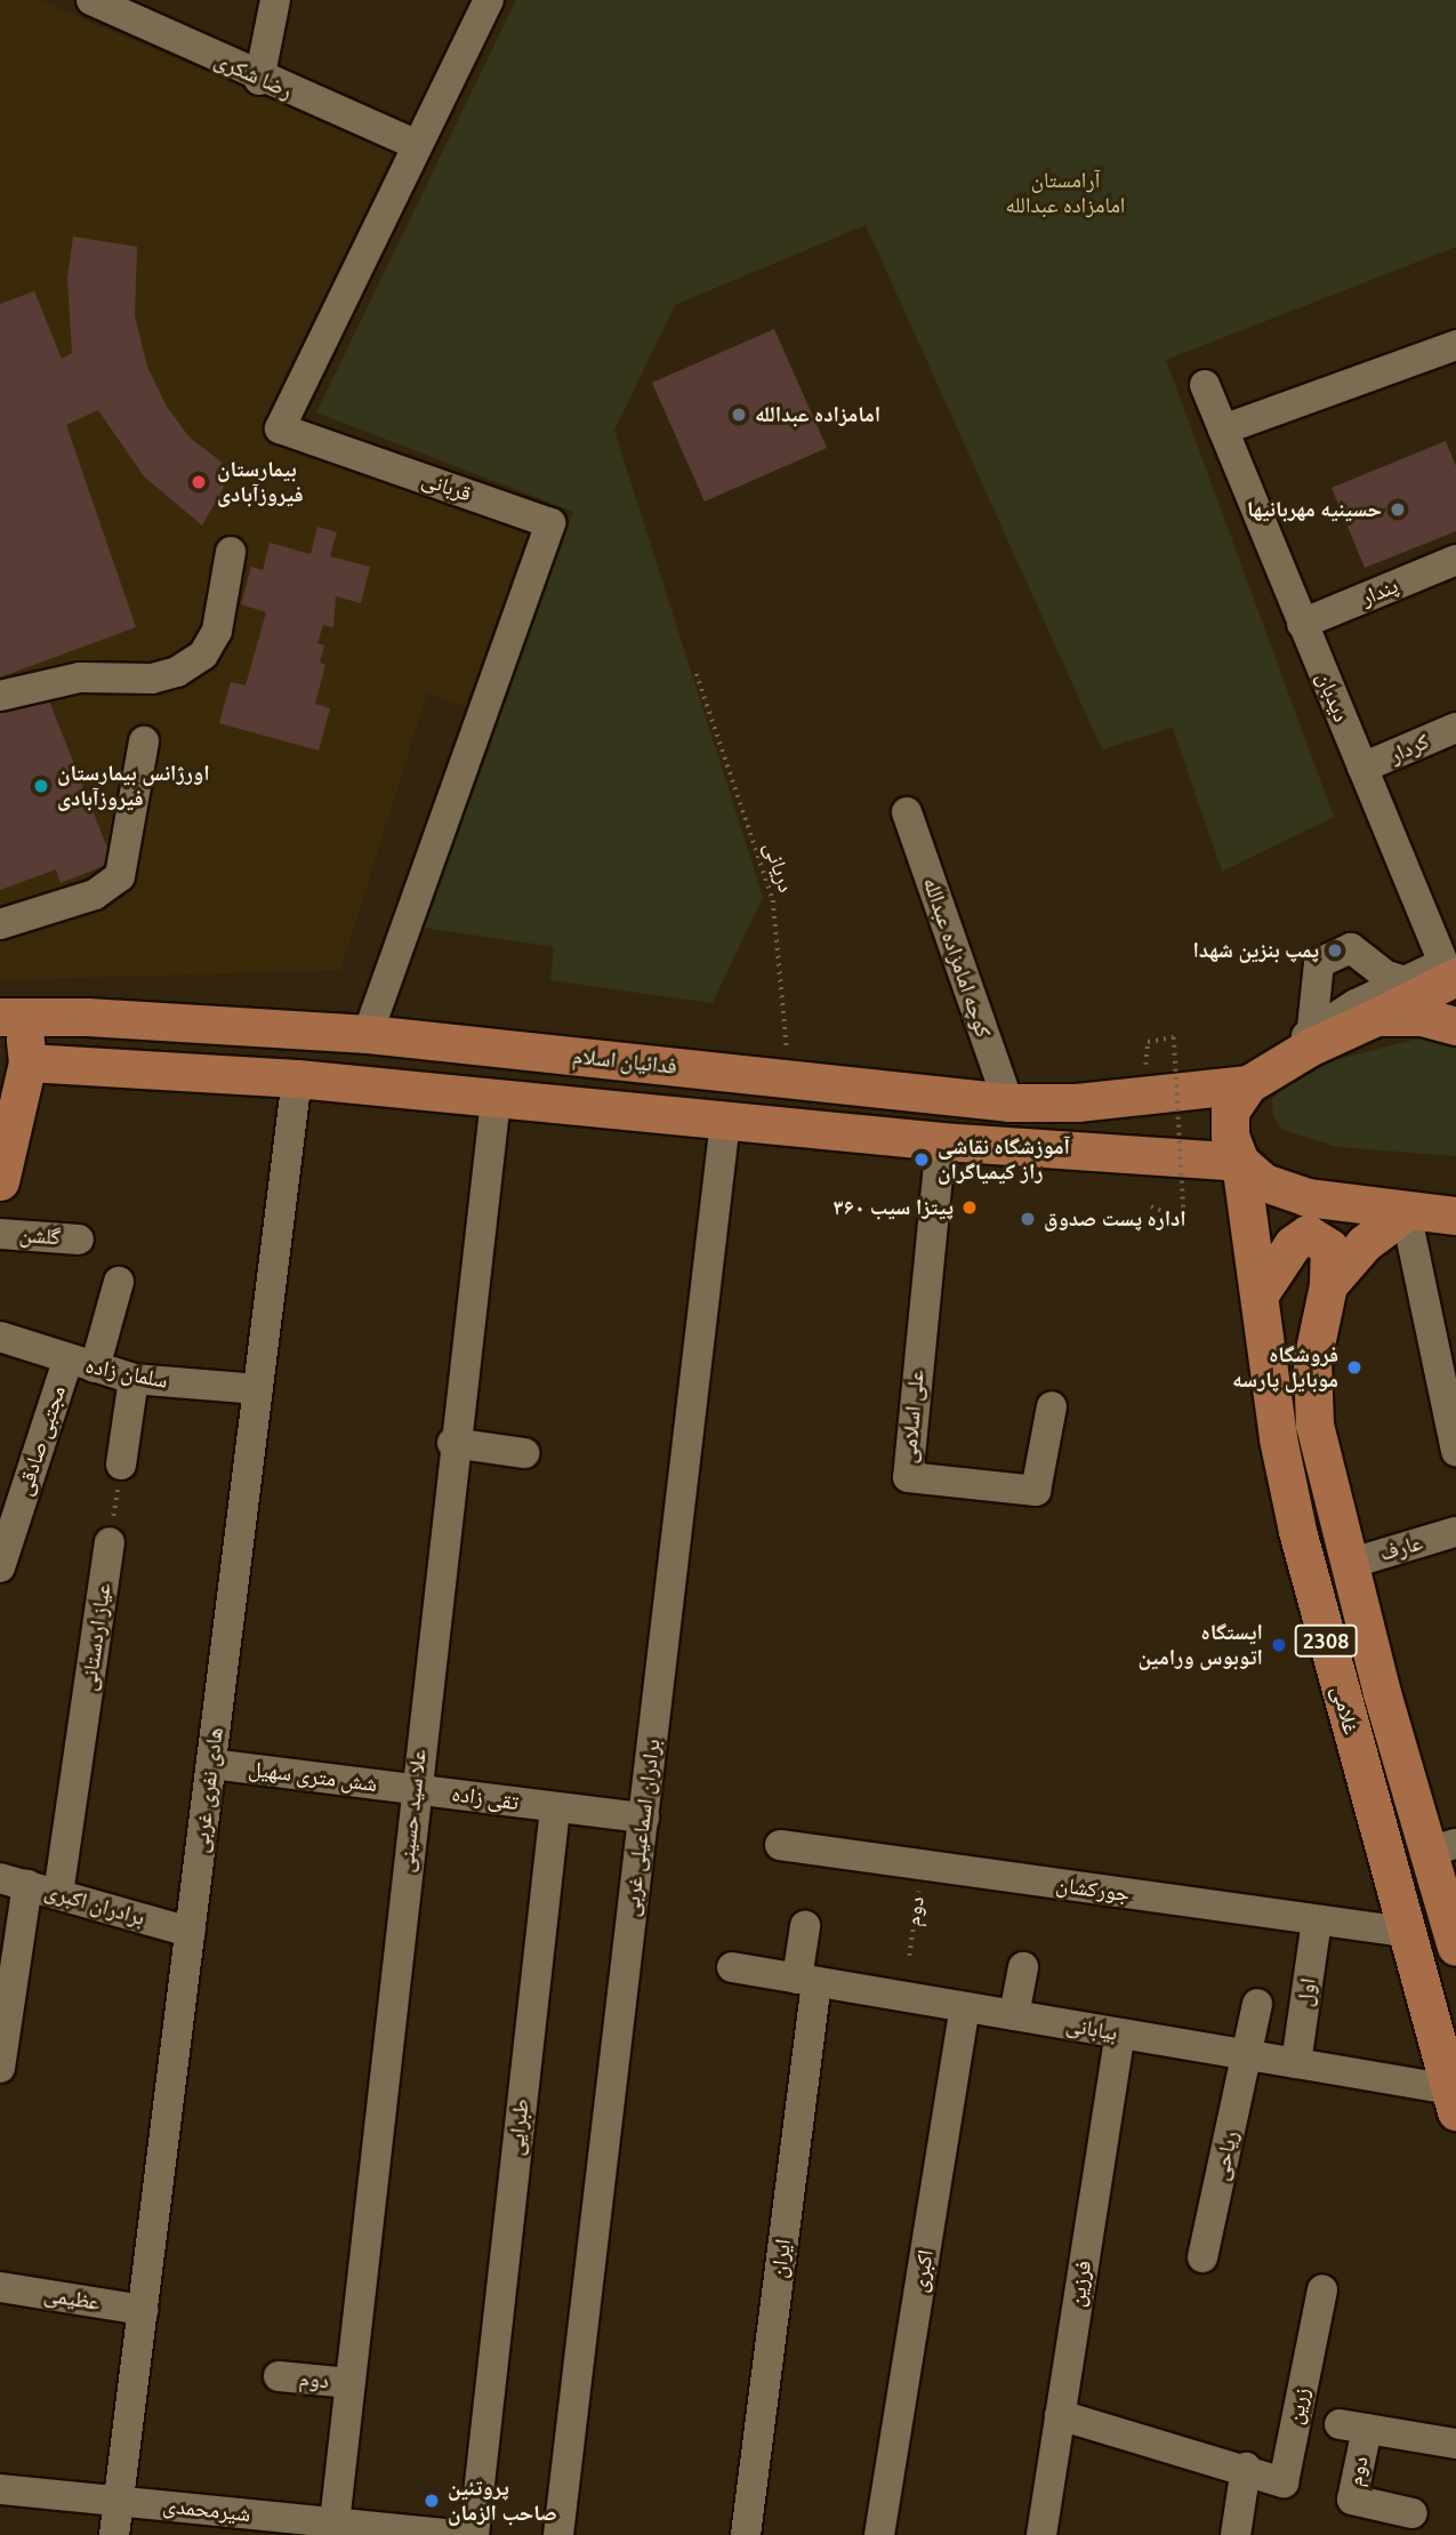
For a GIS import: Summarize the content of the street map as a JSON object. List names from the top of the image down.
{
  "streets": {
    "main road": ["فدائیان اسلام", "2308", "غلامی"],
    "street": [
      "رضا شکری",
      "قربانی",
      "پندار",
      "دیدبان",
      "کردار",
      "کوچه امامزاده عبدالله",
      "گلشن",
      "سلمان زاده",
      "علی اسلامی",
      "مجتبی صادقی",
      "عارف",
      "عیاز اردستانی",
      "شش متری سهیل",
      "هادی نفری غربی",
      "تقی زاده",
      "علا سید حسینی",
      "برادران اسماعیلی غربی",
      "جورکشان",
      "برادران اکبری",
      "دوم",
      "اول",
      "بیابانی",
      "طبرایی",
      "ریاحی",
      "ایران",
      "اکبری",
      "فرزین",
      "عظیمی",
      "زرین",
      "شیرمحمدی"
    ],
    "path": ["دریانی"]
  },
  "crossings": [
    ["رضا شکری", "قربانی"],
    ["قربانی", "فدائیان اسلام"],
    ["پندار", "دیدبان"],
    ["دیدبان", "کردار"],
    ["دریانی", "فدائیان اسلام"],
    ["کوچه امامزاده عبدالله", "فدائیان اسلام"],
    ["فدائیان اسلام", "غلامی"],
    ["سلمان زاده", "مجتبی صادقی"],
    ["سلمان زاده", "هادی نفری غربی"],
    ["عارف", "غلامی"],
    ["عیاز اردستانی", "برادران اکبری"],
    ["غلامی", "جورکشان"],
    ["غلامی", "بیابانی"],
    ["شش متری سهیل", "هادی نفری غربی"],
    ["شش متری سهیل", "تقی زاده"],
    ["شش متری سهیل", "علا سید حسینی"],
    ["هادی نفری غربی", "برادران اکبری"],
    ["هادی نفری غربی", "عظیمی"],
    ["هادی نفری غربی", "شیرمحمدی"],
    ["تقی زاده", "علا سید حسینی"],
    ["تقی زاده", "طبرایی"],
    ["علا سید حسینی", "دوم"],
    ["علا سید حسینی", "شیرمحمدی"],
    ["جورکشان", "دوم"],
    ["جورکشان", "اول"],
    ["اول", "بیابانی"],
    ["بیابانی", "ریاحی"],
    ["بیابانی", "ایران"],
    ["بیابانی", "اکبری"],
    ["بیابانی", "فرزین"],
    ["فرزین", "زرین"]
  ],
  "parks": ["آرامستان امامزاده عبدالله"],
  "places": [
    "امامزاده عبدالله",
    "بیمارستان فیروزآبادی",
    "حسینیه مهربانیها",
    "اورژانس بیمارستان فیروزآبادی",
    "پمپ بنزین شهدا",
    "آموزشگاه نقاشی راز کیمیاگران",
    "پیتزا سیب ۳۶۰",
    "اداره پست صدوق",
    "فروشگاه موبایل پارسه",
    "ایستگاه اتوبوس ورامین",
    "پروتئین صاحب الزمان"
  ]
}
